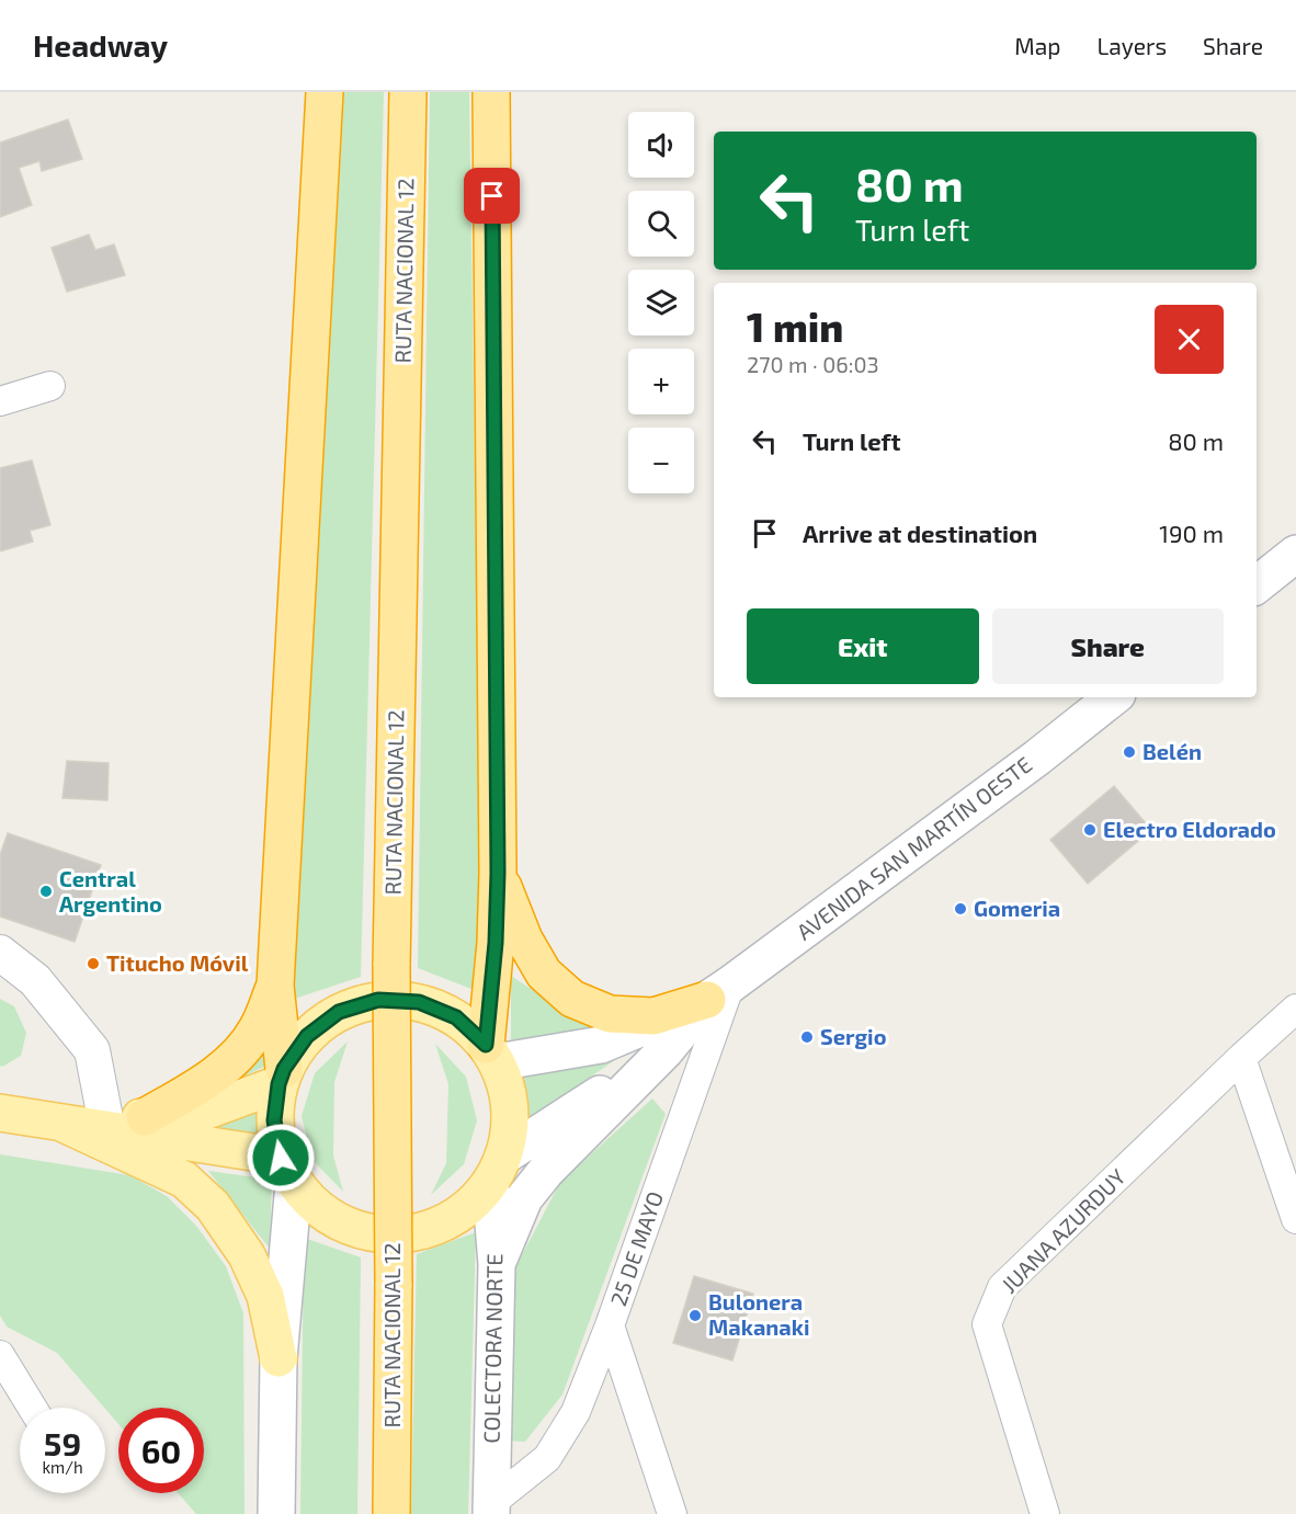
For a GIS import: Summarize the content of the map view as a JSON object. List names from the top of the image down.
{
  "streets": {
    "highway": ["RUTA NACIONAL 12"],
    "main road": ["AVENIDA SAN MARTÍN OESTE", "COLECTORA NORTE"],
    "street": ["JUANA AZURDUY", "25 DE MAYO"]
  },
  "crossings": [
    ["AVENIDA SAN MARTÍN OESTE", "25 DE MAYO"]
  ],
  "places": [
    "Belén",
    "Electro Eldorado",
    "Central Argentino",
    "Gomeria",
    "Titucho Móvil",
    "Sergio",
    "Bulonera Makanaki"
  ],
  "page": {
    "header": "Headway",
    "nav": ["Map", "Layers", "Share"],
    "map_buttons": ["+", "−"],
    "turn": ["80 m", "Turn left"],
    "heading": ["1 min", "270 m · 06:03"],
    "list": [
      {
        "name": "Turn left",
        "value": "80 m"
      },
      {
        "name": "Arrive at destination",
        "value": "190 m"
      }
    ],
    "buttons": ["Exit", "Share"],
    "speed": "59 km/h",
    "limit": "60"
  }
}
